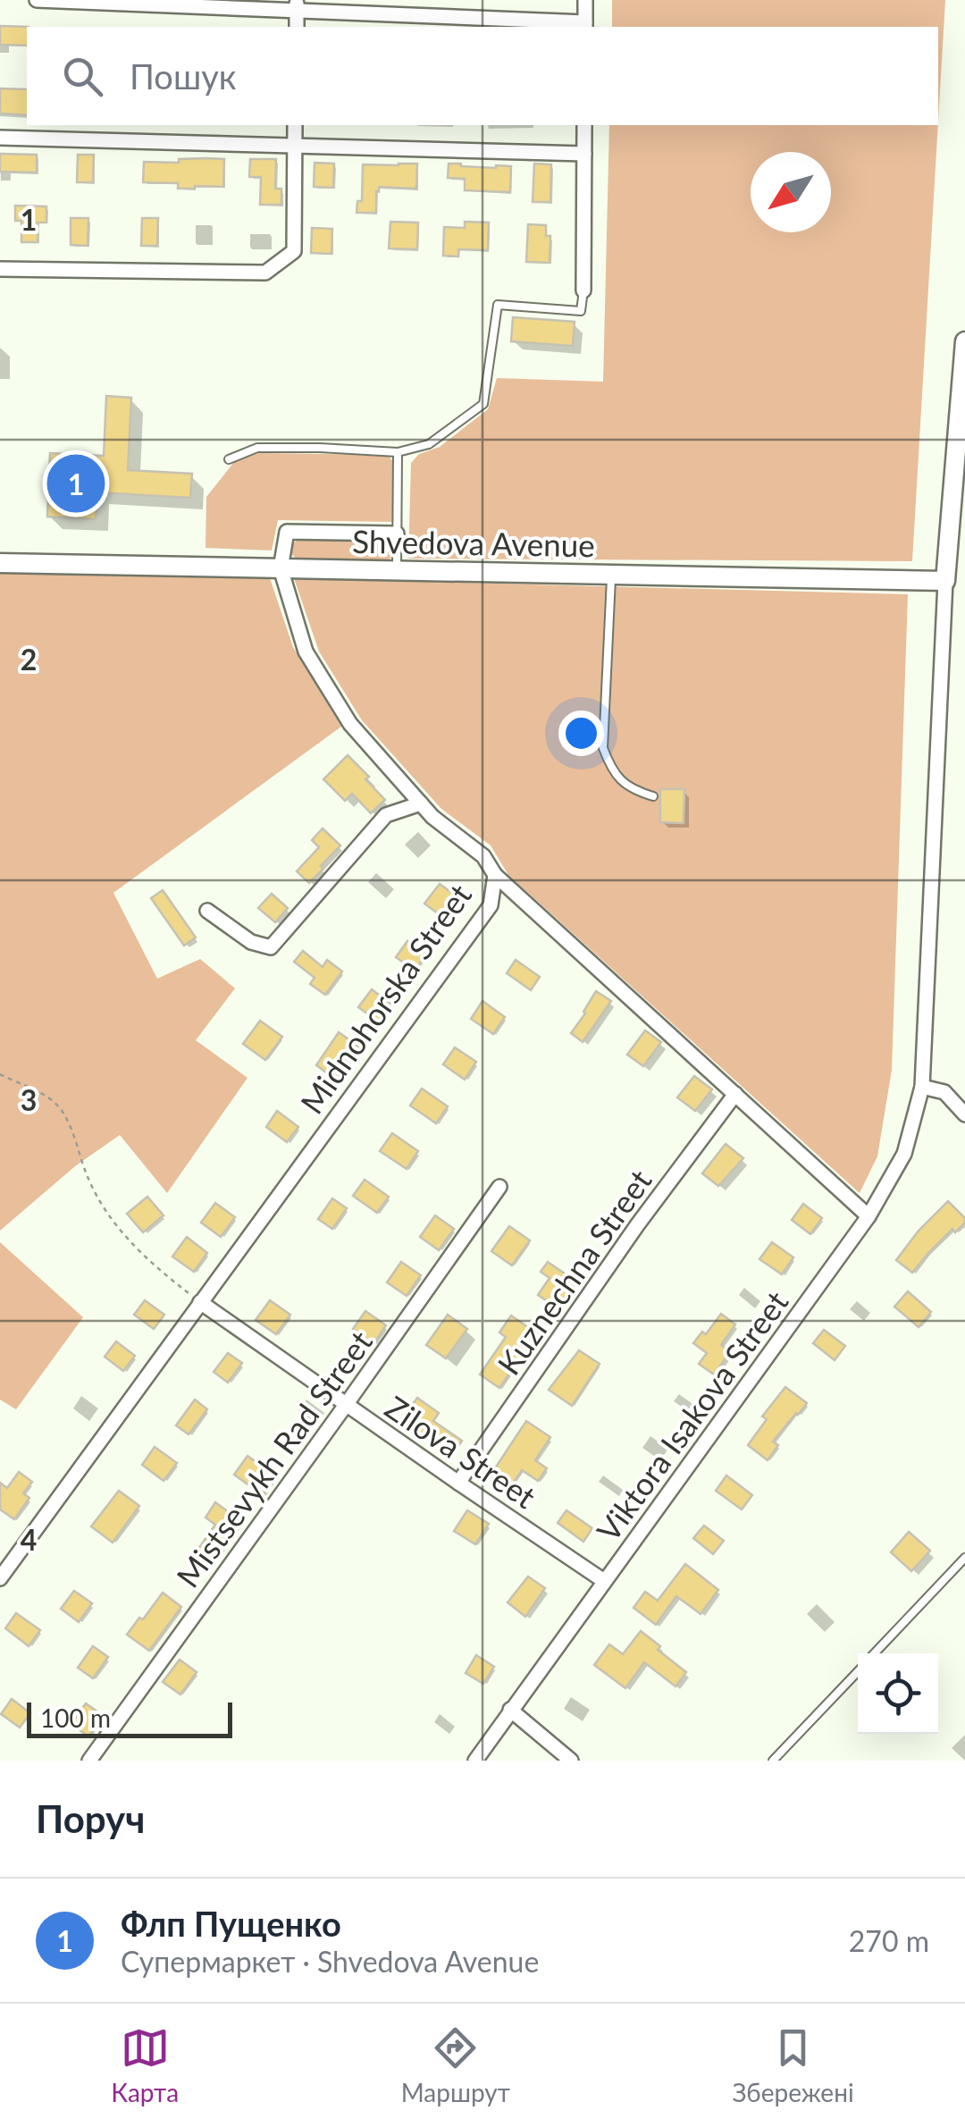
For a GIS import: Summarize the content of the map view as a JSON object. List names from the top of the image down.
{
  "streets": {
    "street": [
      "Shvedova Avenue",
      "Midnohorska Street",
      "Kuznechna Street",
      "Viktora Isakova Street",
      "Zilova Street",
      "Mistsevykh Rad Street"
    ]
  },
  "crossings": [
    ["Shvedova Avenue", "Midnohorska Street"],
    ["Shvedova Avenue", "Viktora Isakova Street"],
    ["Midnohorska Street", "Zilova Street"],
    ["Kuznechna Street", "Zilova Street"],
    ["Viktora Isakova Street", "Zilova Street"],
    ["Zilova Street", "Mistsevykh Rad Street"]
  ],
  "scale_bar": "100 m",
  "north": "bottom left",
  "page": {
    "search": "Пошук",
    "pins": "1",
    "scale": "100 m",
    "heading": "Поруч",
    "list": [
      {
        "mark": "1",
        "name": "Флп Пущенко",
        "note": "Супермаркет · Shvedova Avenue",
        "value": "270 m"
      }
    ],
    "nav": ["Карта", "Маршрут", "Збережені"]
  },
  "grid": {
    "rows": [
      "1",
      "2",
      "3",
      "4"
    ]
  }
}
